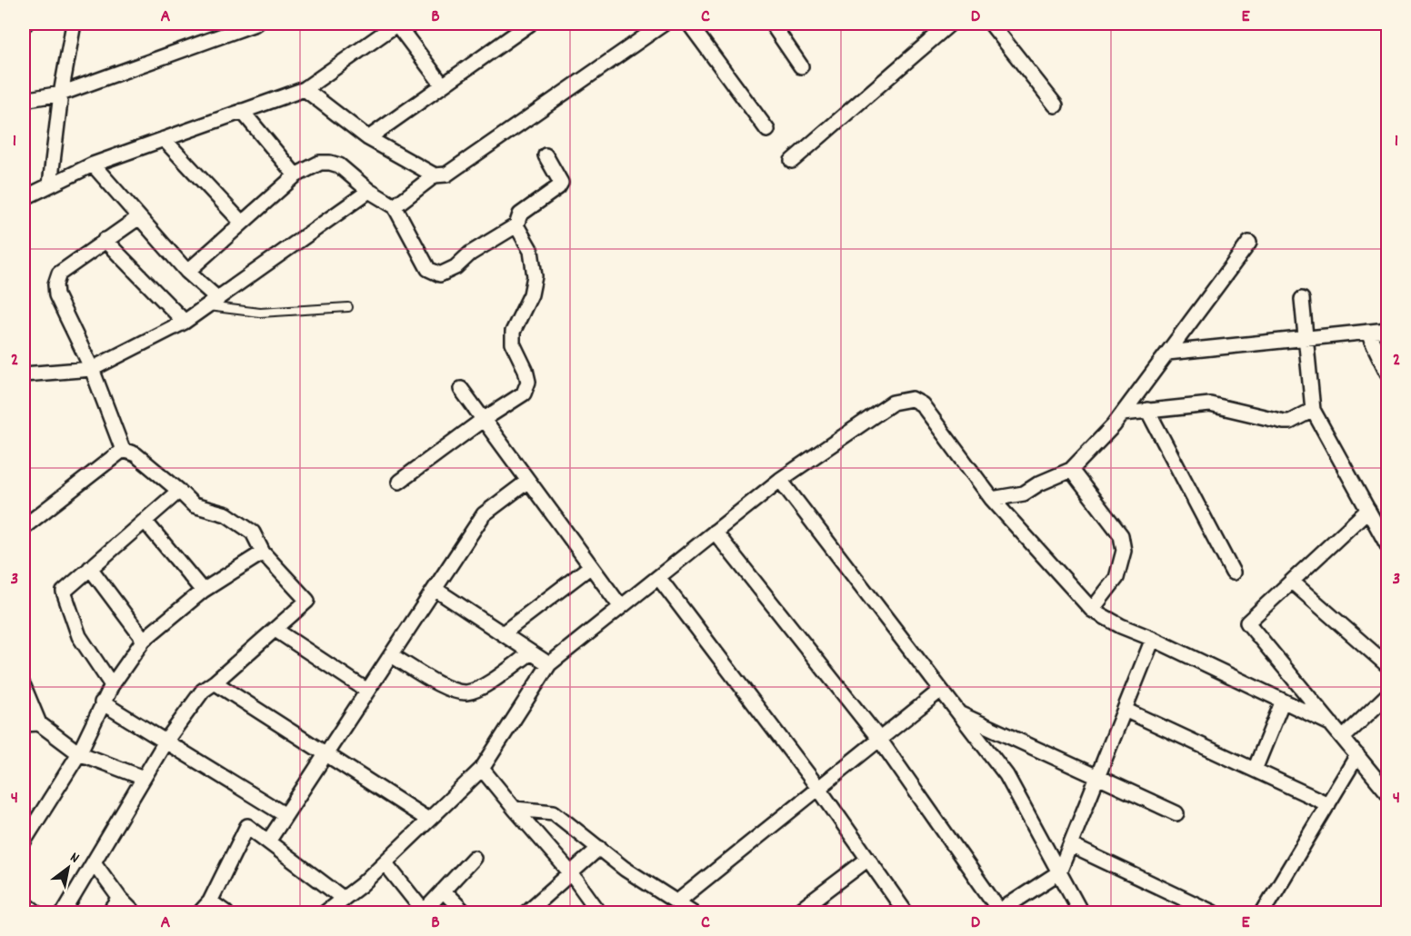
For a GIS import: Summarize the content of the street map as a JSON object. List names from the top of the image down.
{
  "north": "top right",
  "grid": {
    "columns": [
      "A",
      "B",
      "C",
      "D",
      "E"
    ],
    "rows": [
      "1",
      "2",
      "3",
      "4"
    ]
  }
}
